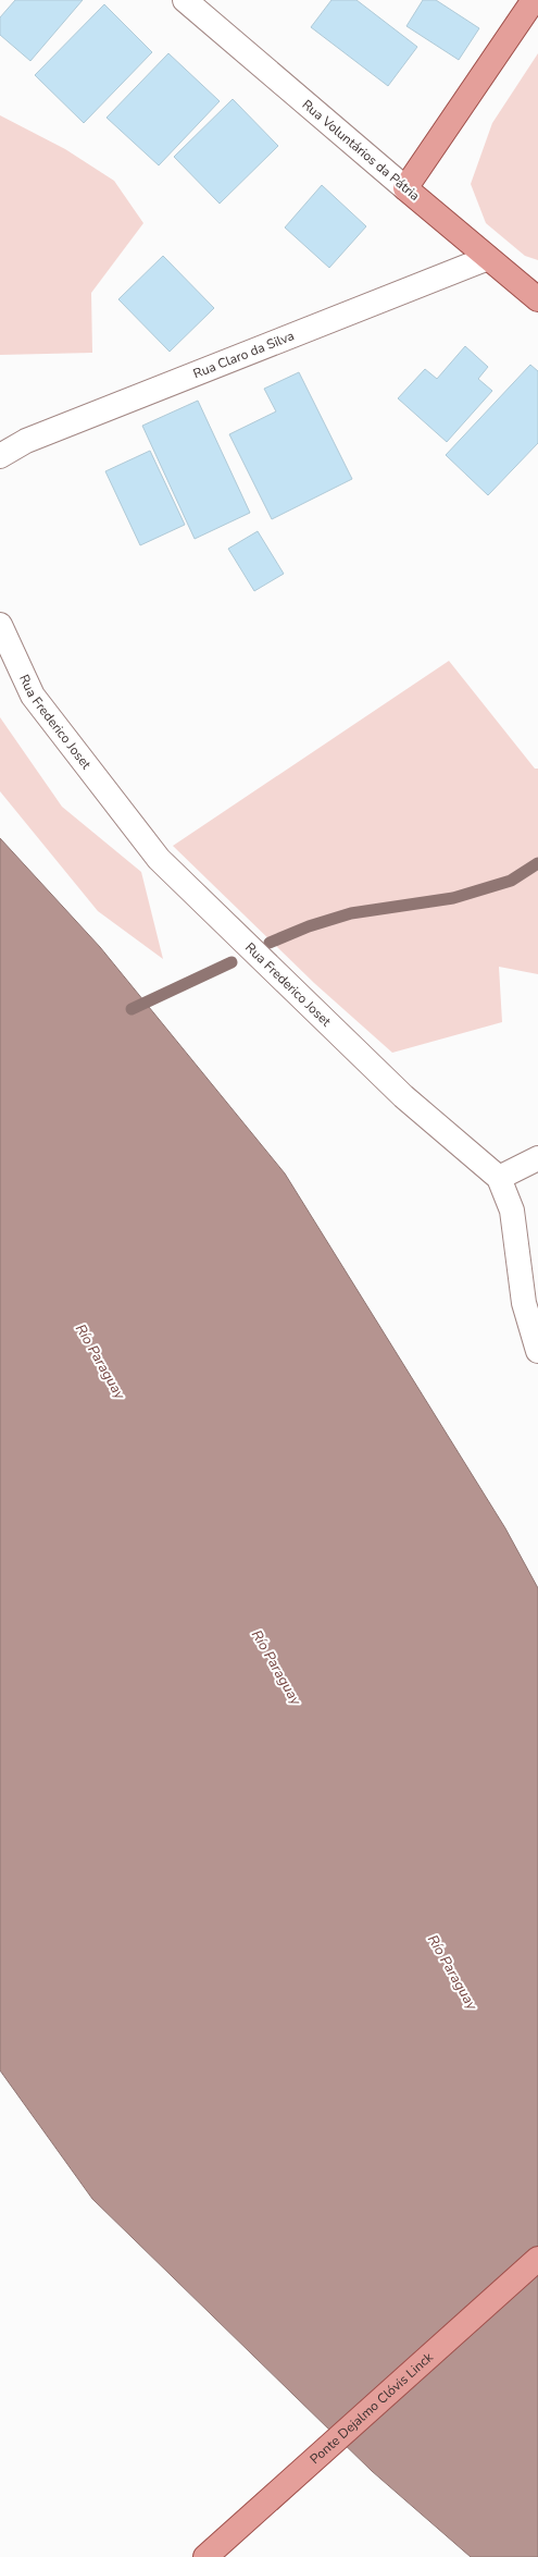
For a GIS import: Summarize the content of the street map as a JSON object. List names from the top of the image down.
{
  "streets": {
    "main road": ["Rua Voluntários da Pátria", "Ponte Dejalmo Clóvis Linck"],
    "street": ["Rua Claro da Silva", "Rua Frederico Joset"]
  },
  "crossings": [
    ["Rua Voluntários da Pátria", "Rua Claro da Silva"]
  ],
  "water": ["Río Paraguay"]
}
